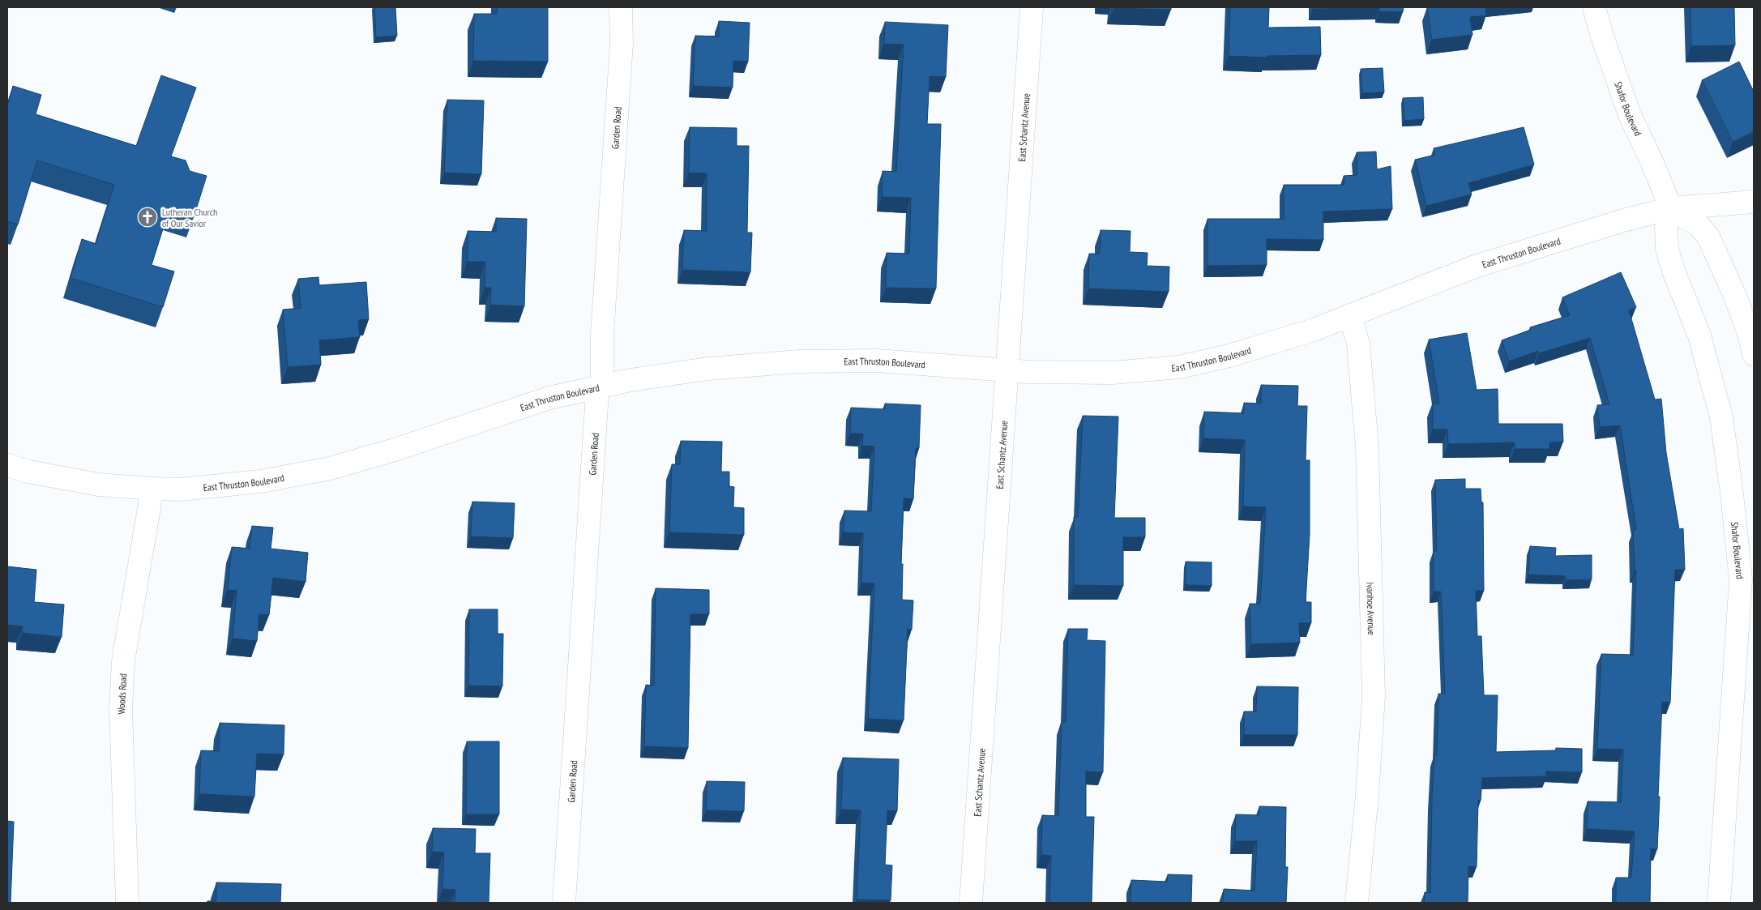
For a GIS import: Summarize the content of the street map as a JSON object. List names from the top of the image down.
{
  "streets": {
    "street": [
      "Shafor Boulevard",
      "East Schantz Avenue",
      "Garden Road",
      "East Thruston Boulevard",
      "Ivanhoe Avenue",
      "Woods Road"
    ]
  },
  "crossings": [
    ["Shafor Boulevard", "East Thruston Boulevard"],
    ["East Schantz Avenue", "East Thruston Boulevard"],
    ["Garden Road", "East Thruston Boulevard"],
    ["East Thruston Boulevard", "Ivanhoe Avenue"],
    ["East Thruston Boulevard", "Woods Road"]
  ],
  "places": {
    "church": ["Lutheran Church of Our Savior"]
  }
}
